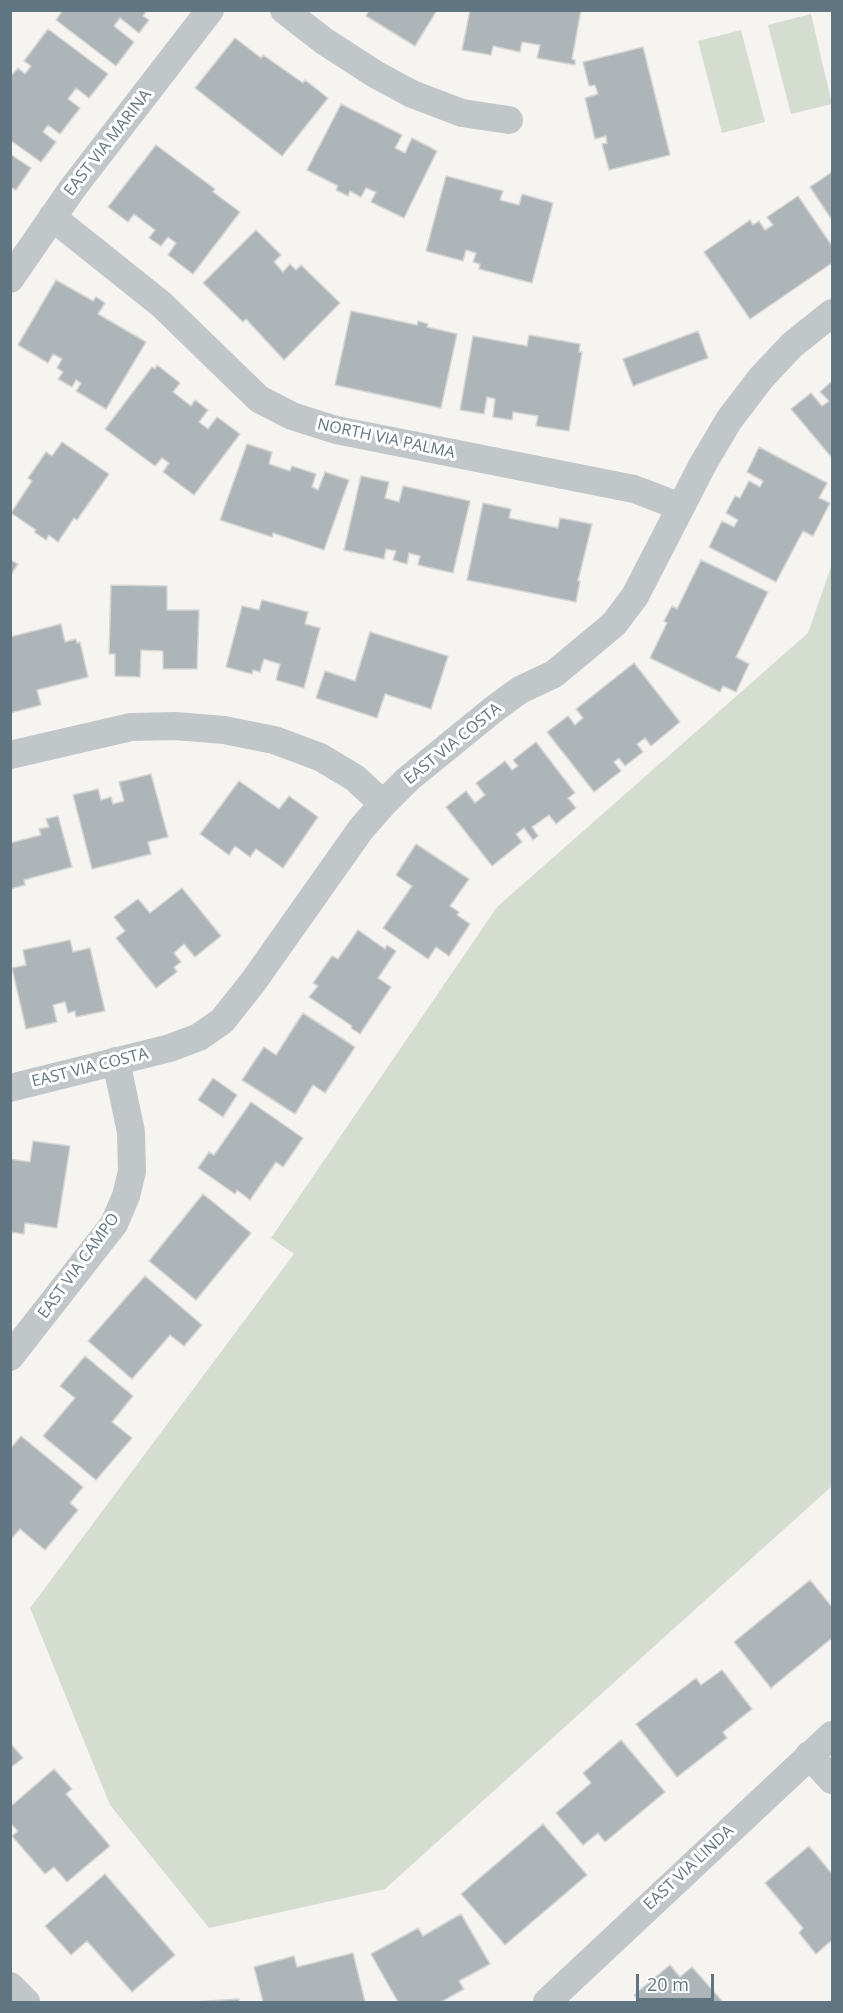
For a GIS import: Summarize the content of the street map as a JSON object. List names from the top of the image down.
{
  "streets": {
    "street": [
      "EAST VIA MARINA",
      "NORTH VIA PALMA",
      "EAST VIA COSTA",
      "EAST VIA CAMPO",
      "EAST VIA LINDA"
    ]
  },
  "crossings": [
    ["EAST VIA MARINA", "NORTH VIA PALMA"],
    ["NORTH VIA PALMA", "EAST VIA COSTA"],
    ["EAST VIA COSTA", "EAST VIA CAMPO"]
  ],
  "scale_bar": "20 m"
}
